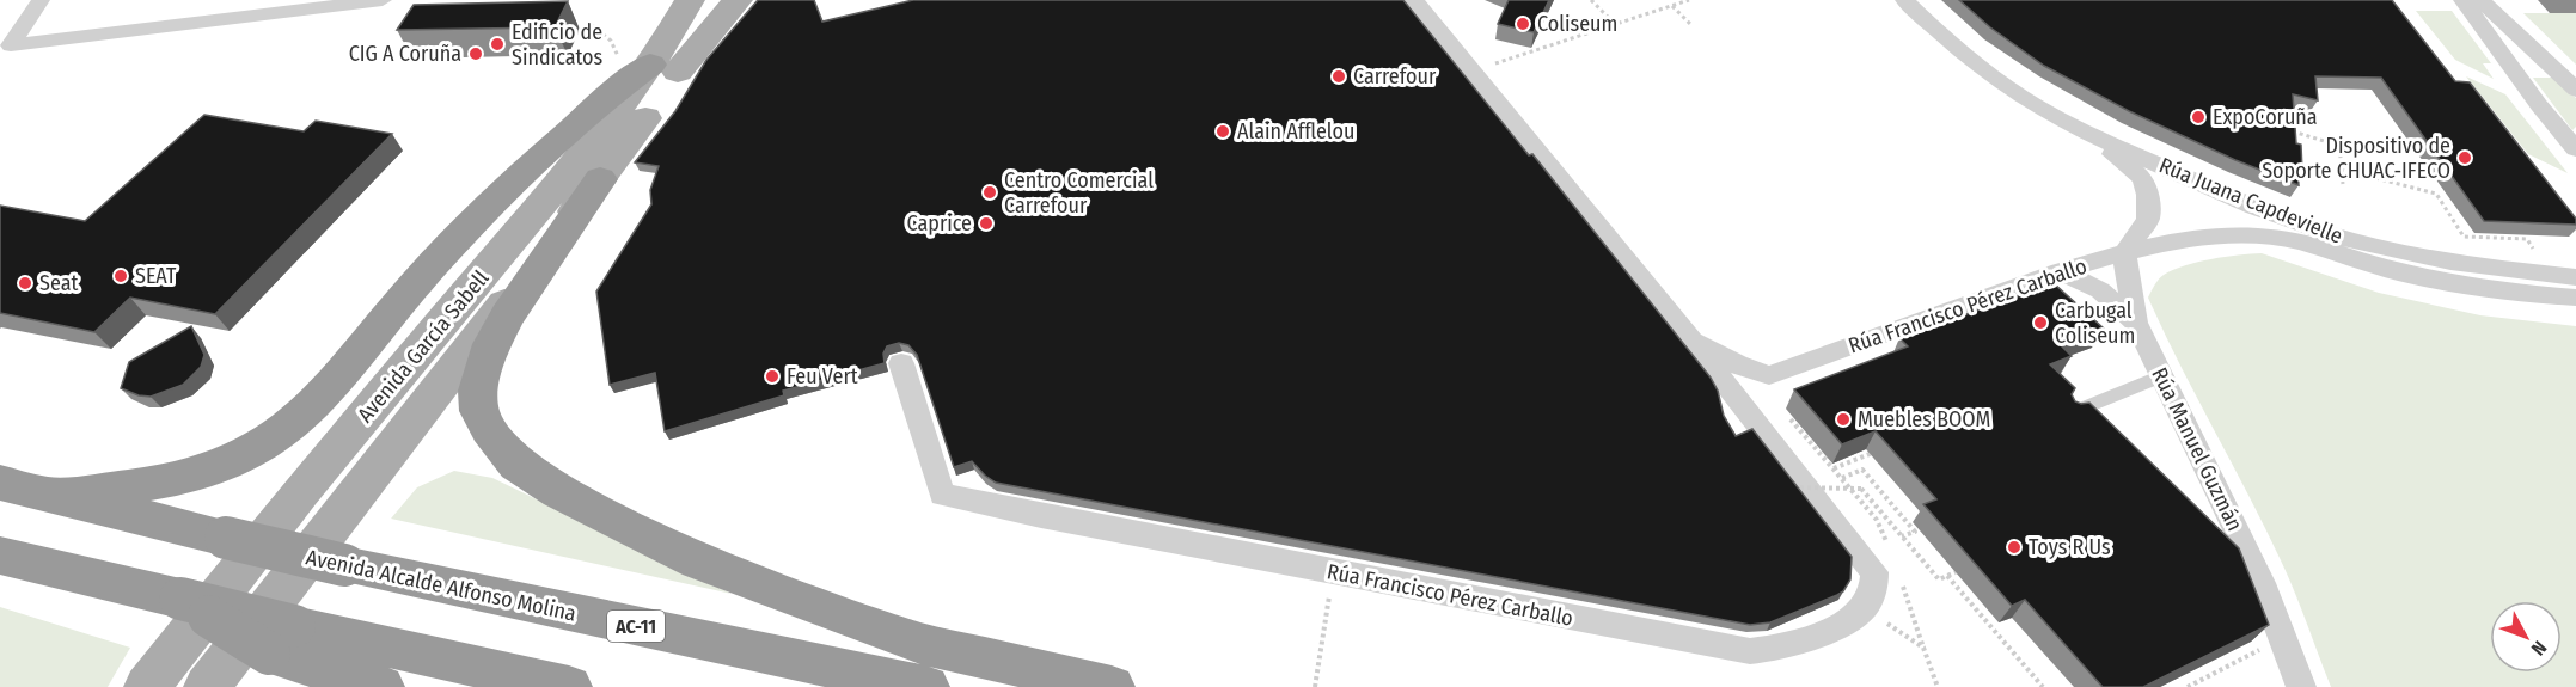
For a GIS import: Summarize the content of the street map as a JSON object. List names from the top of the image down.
{
  "streets": {
    "highway": ["Avenida Alcalde Alfonso Molina", "AC-11"],
    "main road": ["Avenida García Sabell"],
    "street": ["Rúa Juana Capdevielle", "Rúa Francisco Pérez Carballo", "Rúa Manuel Guzmán"]
  },
  "crossings": [
    ["Rúa Juana Capdevielle", "Rúa Francisco Pérez Carballo"],
    ["Rúa Francisco Pérez Carballo", "Rúa Manuel Guzmán"]
  ],
  "places": [
    "Coliseum",
    "Edificio de Sindicatos",
    "CIG A Coruña",
    "Carrefour",
    "ExpoCoruña",
    "Alain Afflelou",
    "Dispositivo de Soporte CHUAC-IFECO",
    "Centro Comercial Carrefour",
    "Caprice",
    "SEAT",
    "Seat",
    "Carbugal Coliseum",
    "Feu Vert",
    "Muebles BOOM",
    "Toys R Us"
  ],
  "north": "bottom right"
}
